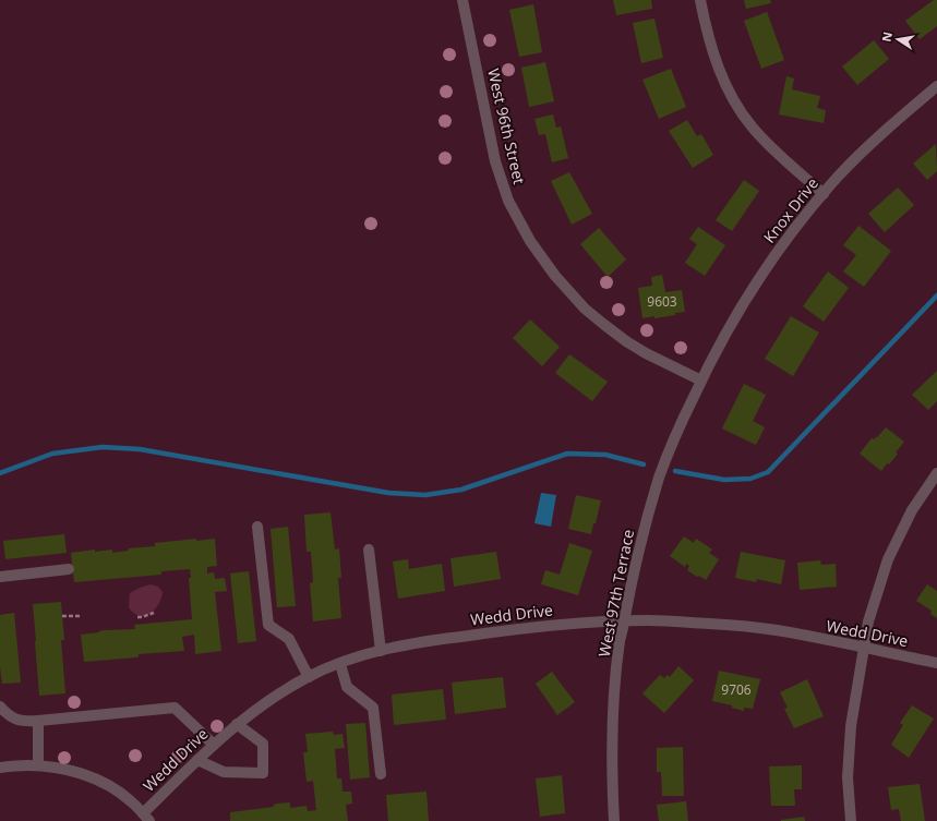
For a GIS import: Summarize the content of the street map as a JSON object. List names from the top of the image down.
{
  "streets": {
    "street": [
      "West 96th Street",
      "Knox Drive",
      "West 97th Terrace",
      "Wedd Drive"
    ]
  },
  "crossings": [
    ["West 96th Street", "Knox Drive"],
    ["West 96th Street", "West 97th Terrace"],
    ["Knox Drive", "West 97th Terrace"],
    ["West 97th Terrace", "Wedd Drive"]
  ],
  "house_numbers": ["9603", "9706"],
  "north": "left"
}
